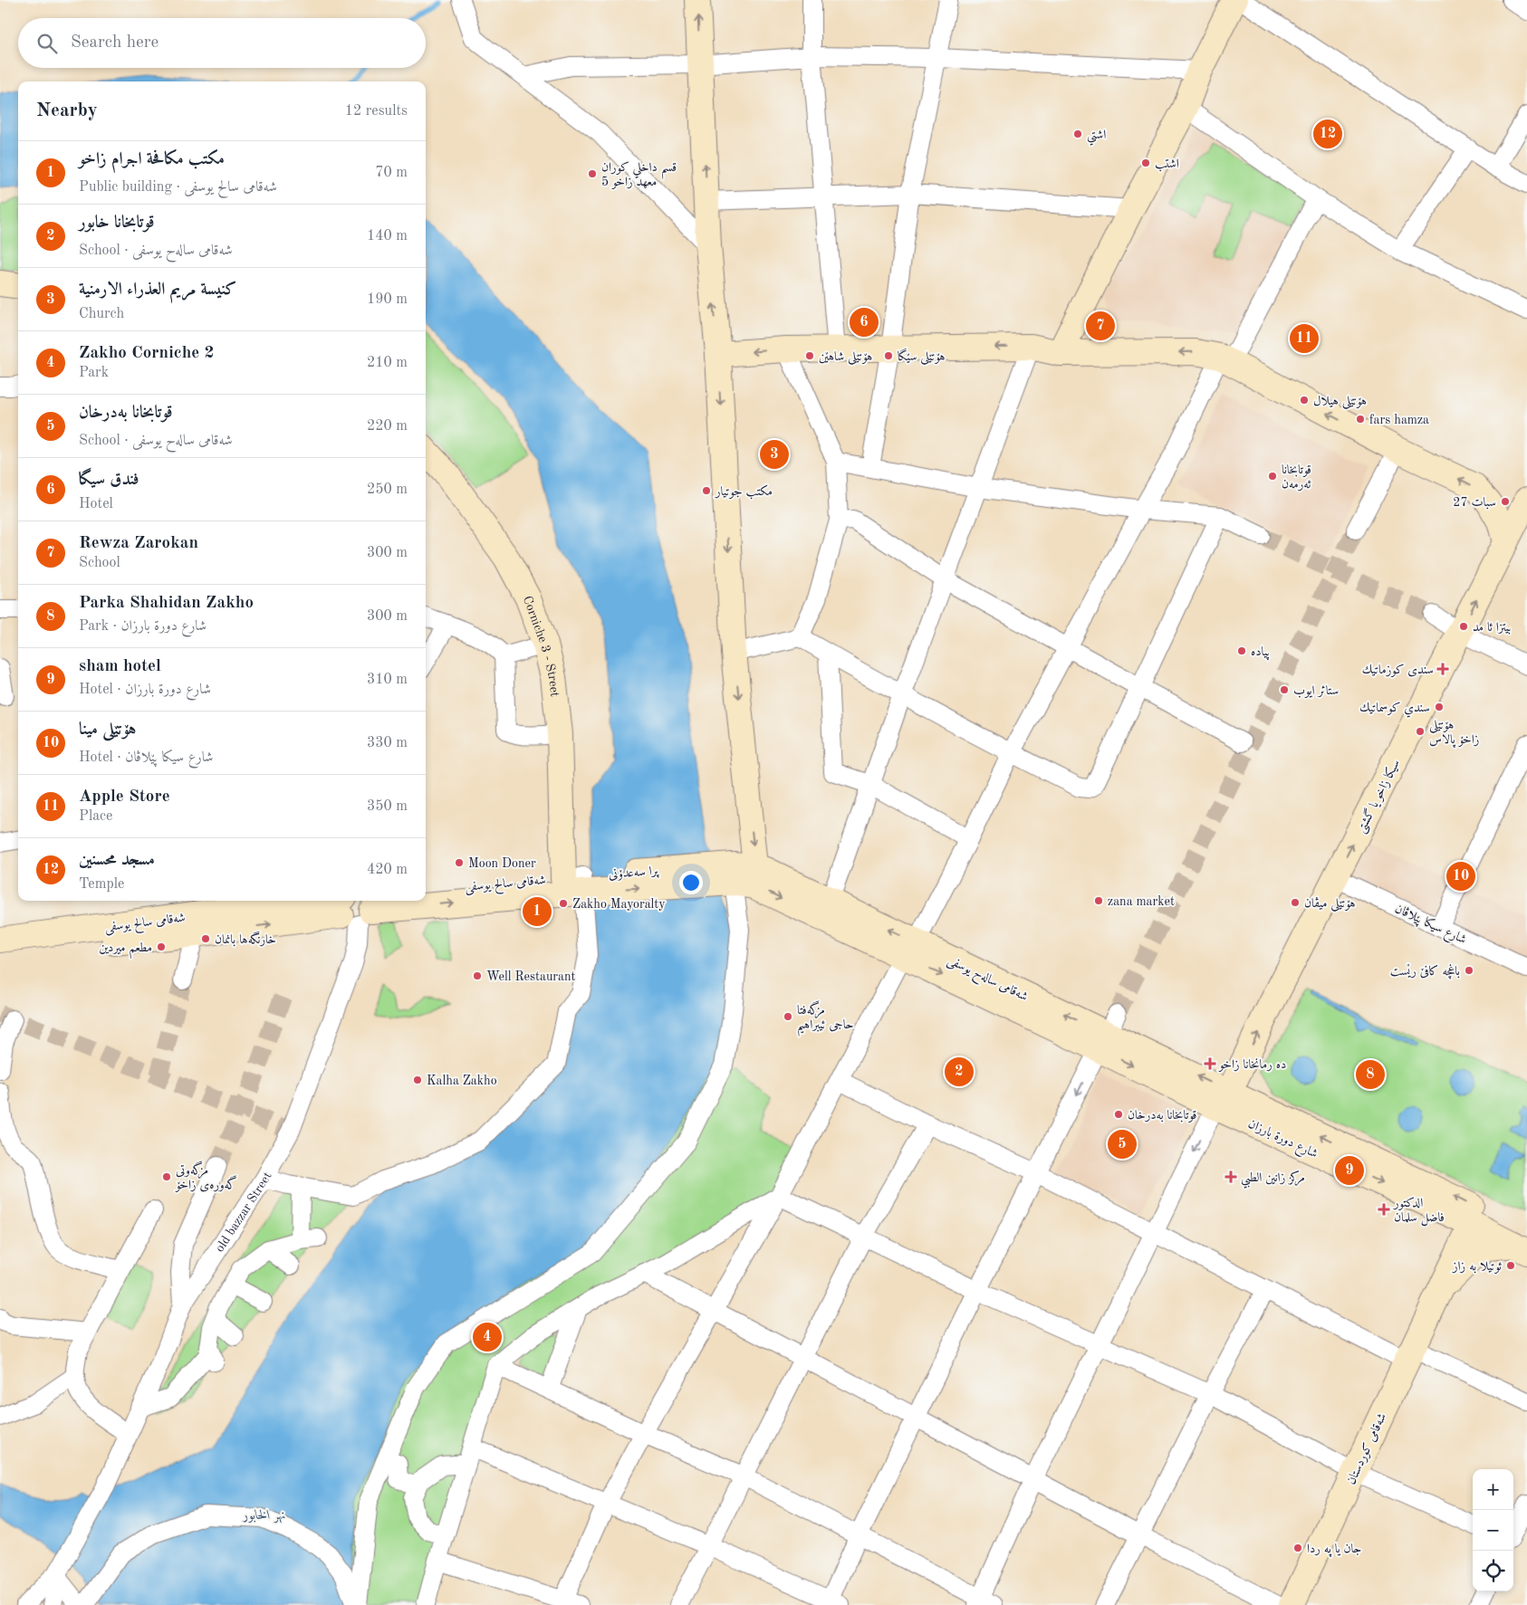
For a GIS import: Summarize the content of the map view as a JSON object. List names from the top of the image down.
{
  "streets": {
    "main road": [
      "Corniche 3 - Street",
      "سیکا زاخو یا گشتى",
      "پرا سەعدۆنی",
      "شەقامی سالح یوسفی",
      "شەقامی سالەح یوسفی",
      "شارع دورة بارزان",
      "شەقامی کوردستان"
    ],
    "street": ["شارع سيكا پێلاڤان", "old bazzar Street"]
  },
  "crossings": [
    ["Corniche 3 - Street", "پرا سەعدۆنی"],
    ["Corniche 3 - Street", "شەقامی سالح یوسفی"],
    ["سیکا زاخو یا گشتى", "شارع سيكا پێلاڤان"],
    ["سیکا زاخو یا گشتى", "شەقامی سالەح یوسفی"],
    ["سیکا زاخو یا گشتى", "شارع دورة بارزان"],
    ["پرا سەعدۆنی", "شەقامی سالح یوسفی"],
    ["پرا سەعدۆنی", "شەقامی سالەح یوسفی"],
    ["شەقامی سالح یوسفی", "old bazzar Street"],
    ["شەقامی سالەح یوسفی", "شارع دورة بارزان"],
    ["شارع دورة بارزان", "شەقامی کوردستان"]
  ],
  "one_way": ["سیکا زاخو یا گشتى"],
  "water": ["نهر الخابور"],
  "places": {
    "other": [
      "اشتي",
      "اشتب",
      "قسم داخلي كوران معهد زاخو 5",
      "هۆتێلی شاهێن",
      "هۆتێلی سێگا",
      "هۆتێلی هیلال",
      "fars hamza",
      "قوتابخانا ئه‌رمه‌ن",
      "مکتب جوتیار",
      "27 سبات",
      "بيتزا ئا مد",
      "پیادە",
      "ستائر ايوب",
      "سندي کوسماتیك",
      "هۆتێلی زاخۆ پالاس",
      "Moon Doner",
      "zana market",
      "هۆتێلی میڤان",
      "Zakho Mayoralty",
      "خارنگەها بانمان",
      "مطعم ميردين",
      "باغچه‌ كافێ رێست",
      "Well Restaurant",
      "مزگه‌فتا حاجى ئيبراهيم",
      "Kalha Zakho",
      "قوتابخانا بەدرخان",
      "مزگەوتی گەورەی زاخۆ",
      "ئوتيلا به زاز",
      "جان يا په ردا"
    ],
    "health": [
      "سندی کوزماتیك",
      "ده رمانخانا زاخو",
      "مركز زانين الطبي",
      "الدكتور فاضل سلمان"
    ]
  },
  "page": {
    "search": "Search here",
    "heading": ["Nearby", "12 results"],
    "pins": [
      "12",
      "6",
      "7",
      "11",
      "3",
      "10",
      "1",
      "2",
      "8",
      "5",
      "9",
      "4"
    ],
    "list": [
      {
        "mark": "1",
        "name": "مكتب مكافحة اجرام زاخو",
        "note": "Public building · شەقامی سالح یوسفی",
        "value": "70 m"
      },
      {
        "mark": "2",
        "name": "قوتابخانا خابور",
        "note": "School · شەقامی سالەح یوسفی",
        "value": "140 m"
      },
      {
        "mark": "3",
        "name": "كنيسة مريم العذراء الارمنية",
        "note": "Church",
        "value": "190 m"
      },
      {
        "mark": "4",
        "name": "Zakho Corniche 2",
        "note": "Park",
        "value": "210 m"
      },
      {
        "mark": "5",
        "name": "قوتابخانا به‌درخان",
        "note": "School · شەقامی سالەح یوسفی",
        "value": "220 m"
      },
      {
        "mark": "6",
        "name": "فندق سيگا",
        "note": "Hotel",
        "value": "250 m"
      },
      {
        "mark": "7",
        "name": "Rewza Zarokan",
        "note": "School",
        "value": "300 m"
      },
      {
        "mark": "8",
        "name": "Parka Shahidan Zakho",
        "note": "Park · شارع دورة بارزان",
        "value": "300 m"
      },
      {
        "mark": "9",
        "name": "sham hotel",
        "note": "Hotel · شارع دورة بارزان",
        "value": "310 m"
      },
      {
        "mark": "10",
        "name": "هۆتێلی مینا",
        "note": "Hotel · شارع سيكا پێلاڤان",
        "value": "330 m"
      },
      {
        "mark": "11",
        "name": "Apple Store",
        "note": "Place",
        "value": "350 m"
      },
      {
        "mark": "12",
        "name": "مسجد محسنين",
        "note": "Temple",
        "value": "420 m"
      }
    ],
    "map_buttons": ["+", "−"]
  }
}
